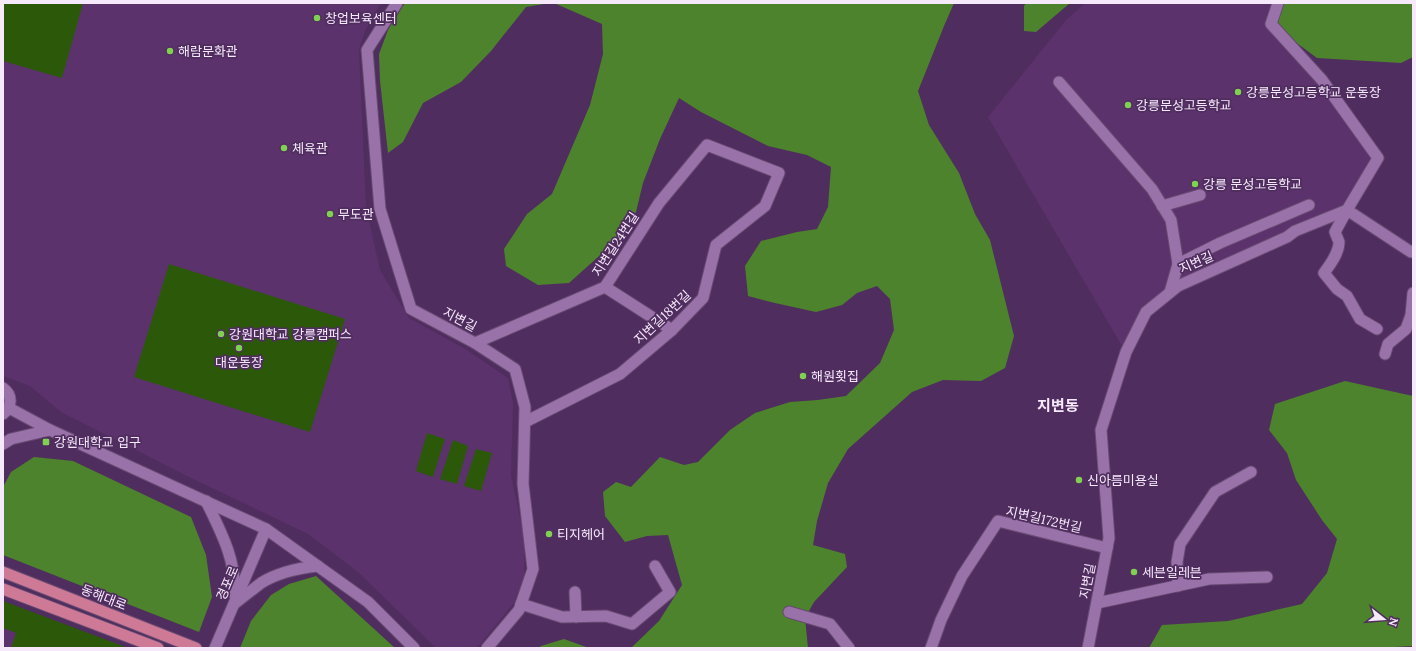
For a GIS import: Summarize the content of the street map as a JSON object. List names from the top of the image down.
{
  "streets": {
    "main road": ["동해대로"],
    "street": [
      "지변길24번길",
      "지변길",
      "지변길18번길",
      "지변길172번길",
      "경포로"
    ]
  },
  "crossings": [
    ["지변길24번길", "지변길"],
    ["지변길24번길", "지변길18번길"],
    ["지변길", "지변길18번길"],
    ["지변길", "지변길172번길"]
  ],
  "districts": ["지변동"],
  "places": {
    "other": [
      "창업보육센터",
      "해람문화관",
      "강릉문성고등학교 운동장",
      "강릉문성고등학교",
      "체육관",
      "강릉 문성고등학교",
      "무도관",
      "강원대학교 강릉캠퍼스",
      "대운동장",
      "해원횟집",
      "신아름미용실",
      "티지헤어",
      "세븐일레븐"
    ],
    "transit": ["강원대학교 입구"]
  },
  "north": "right"
}
